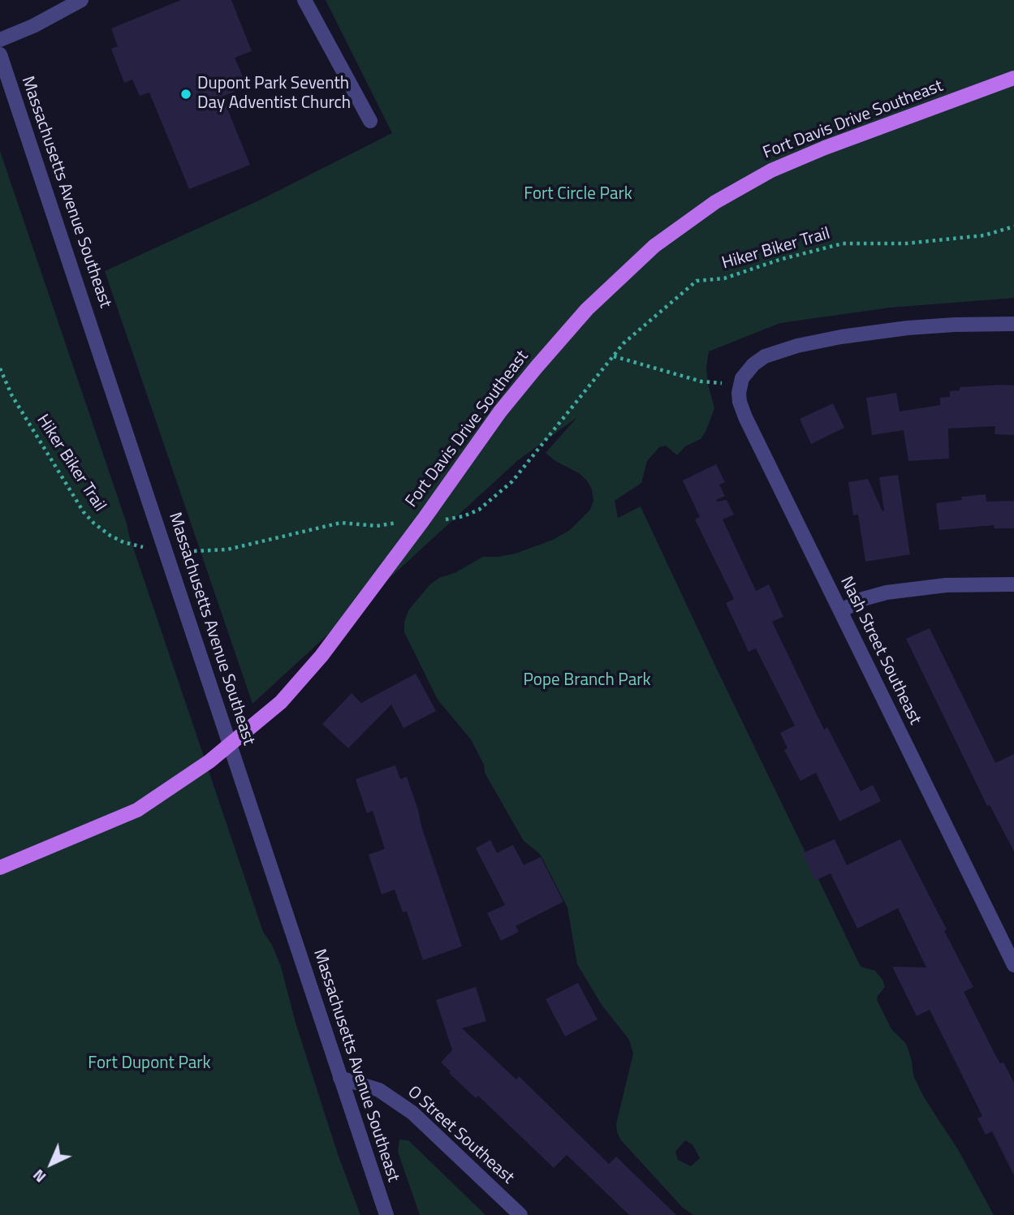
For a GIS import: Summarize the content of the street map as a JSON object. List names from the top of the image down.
{
  "streets": {
    "main road": ["Fort Davis Drive Southeast"],
    "street": ["Massachusetts Avenue Southeast", "Nash Street Southeast", "O Street Southeast"],
    "path": ["Hiker Biker Trail"]
  },
  "crossings": [
    ["Fort Davis Drive Southeast", "Massachusetts Avenue Southeast"],
    ["Massachusetts Avenue Southeast", "O Street Southeast"]
  ],
  "parks": ["Fort Circle Park", "Pope Branch Park", "Fort Dupont Park"],
  "places": ["Dupont Park Seventh Day Adventist Church"],
  "north": "bottom left"
}
